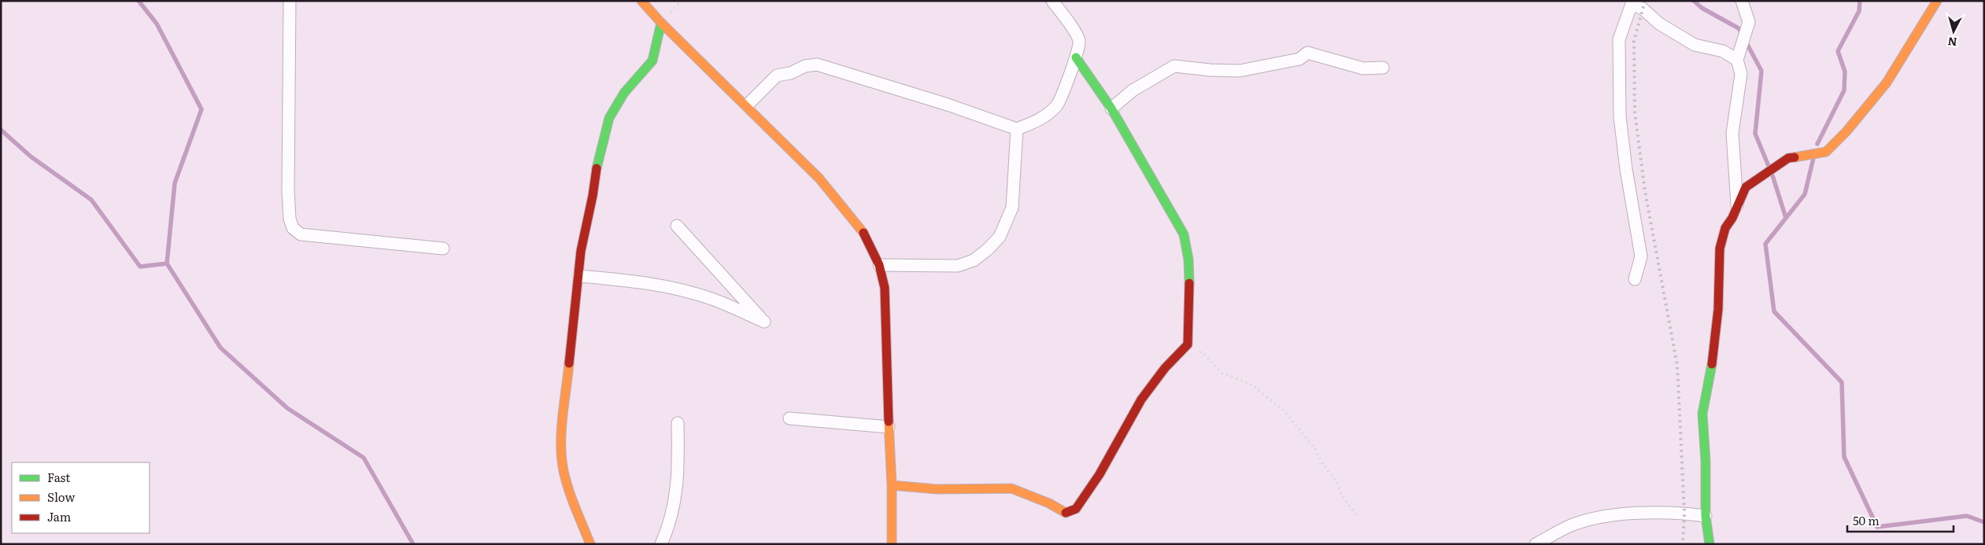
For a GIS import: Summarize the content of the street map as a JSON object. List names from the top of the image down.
{
  "legend": ["Fast", "Slow", "Jam"],
  "scale_bar": "50 m",
  "north": "bottom"
}
